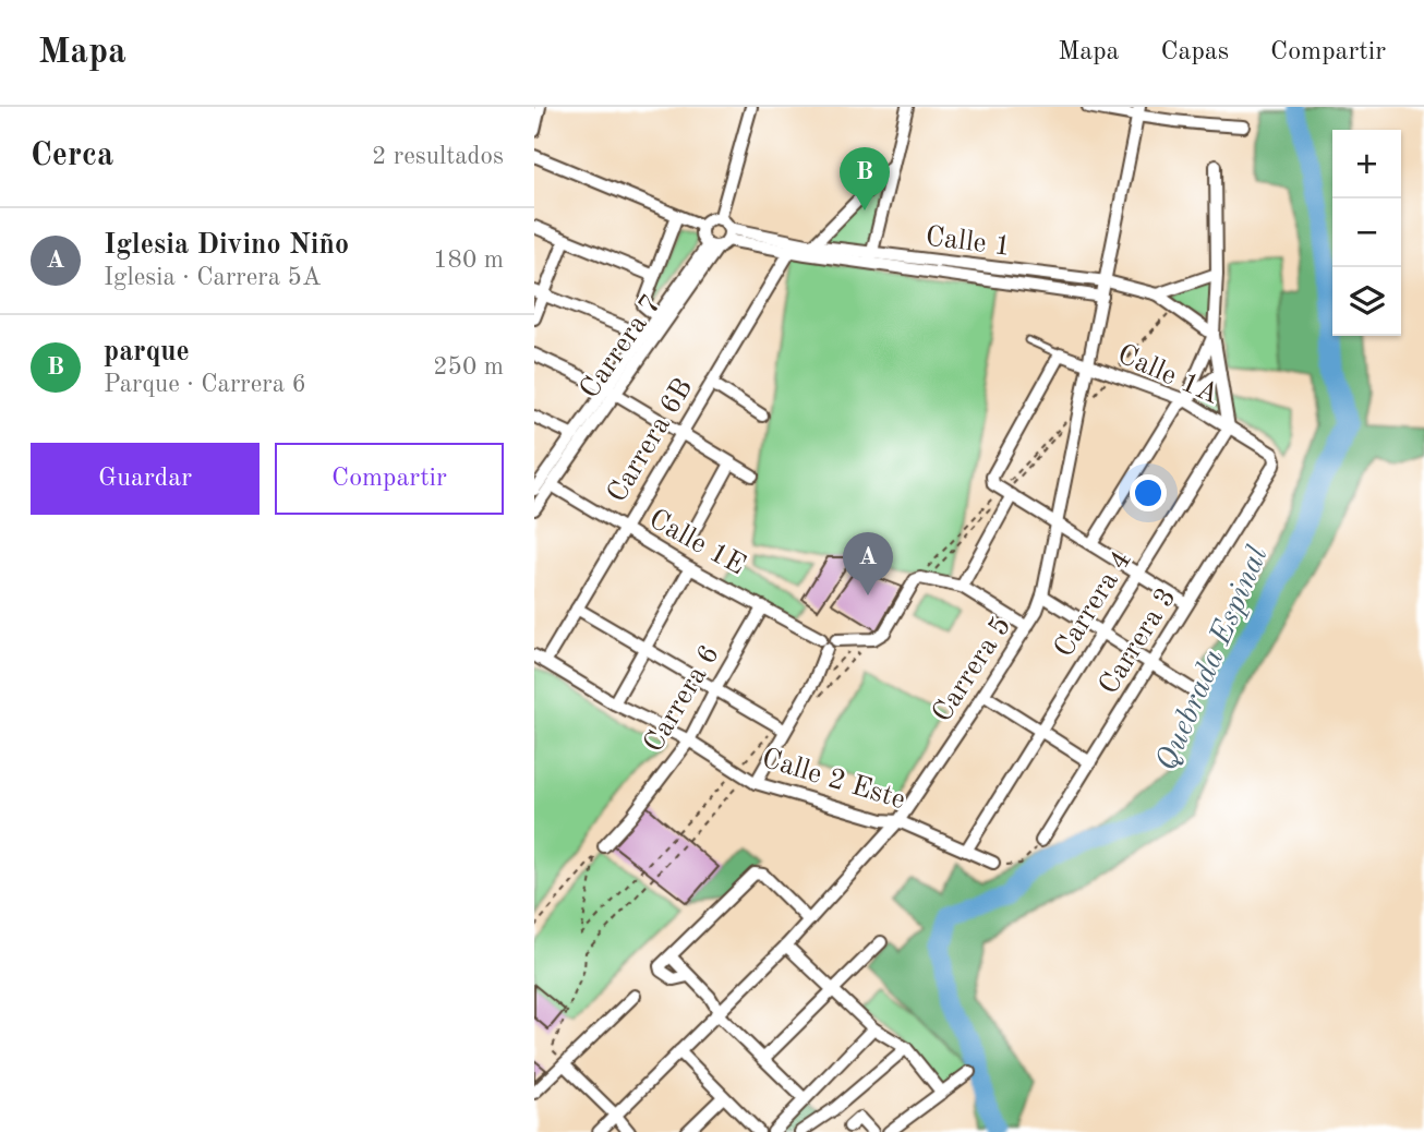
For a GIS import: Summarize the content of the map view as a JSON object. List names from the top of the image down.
{
  "streets": {
    "street": [
      "Calle 1",
      "Carrera 7",
      "Calle 1A",
      "Carrera 6B",
      "Calle 1E",
      "Carrera 4",
      "Carrera 3",
      "Carrera 5",
      "Carrera 6",
      "Calle 2 Este"
    ]
  },
  "crossings": [
    ["Calle 1", "Carrera 7"],
    ["Calle 1", "Carrera 6B"],
    ["Calle 1", "Carrera 5"],
    ["Carrera 7", "Calle 1E"],
    ["Calle 1A", "Carrera 4"],
    ["Calle 1A", "Carrera 3"],
    ["Calle 1A", "Carrera 5"],
    ["Carrera 6B", "Calle 1E"],
    ["Carrera 6B", "Calle 2 Este"],
    ["Calle 1E", "Carrera 6"],
    ["Carrera 4", "Calle 2 Este"],
    ["Carrera 5", "Calle 2 Este"],
    ["Carrera 6", "Calle 2 Este"]
  ],
  "water": ["Quebrada Espinal"],
  "page": {
    "header": "Mapa",
    "nav": ["Mapa", "Capas", "Compartir"],
    "heading": ["Cerca", "2 resultados"],
    "map_buttons": ["+", "−"],
    "pins": ["B", "A"],
    "list": [
      {
        "mark": "A",
        "name": "Iglesia Divino Niño",
        "note": "Iglesia · Carrera 5A",
        "value": "180 m"
      },
      {
        "mark": "B",
        "name": "parque",
        "note": "Parque · Carrera 6",
        "value": "250 m"
      }
    ],
    "buttons": ["Guardar", "Compartir"]
  }
}
